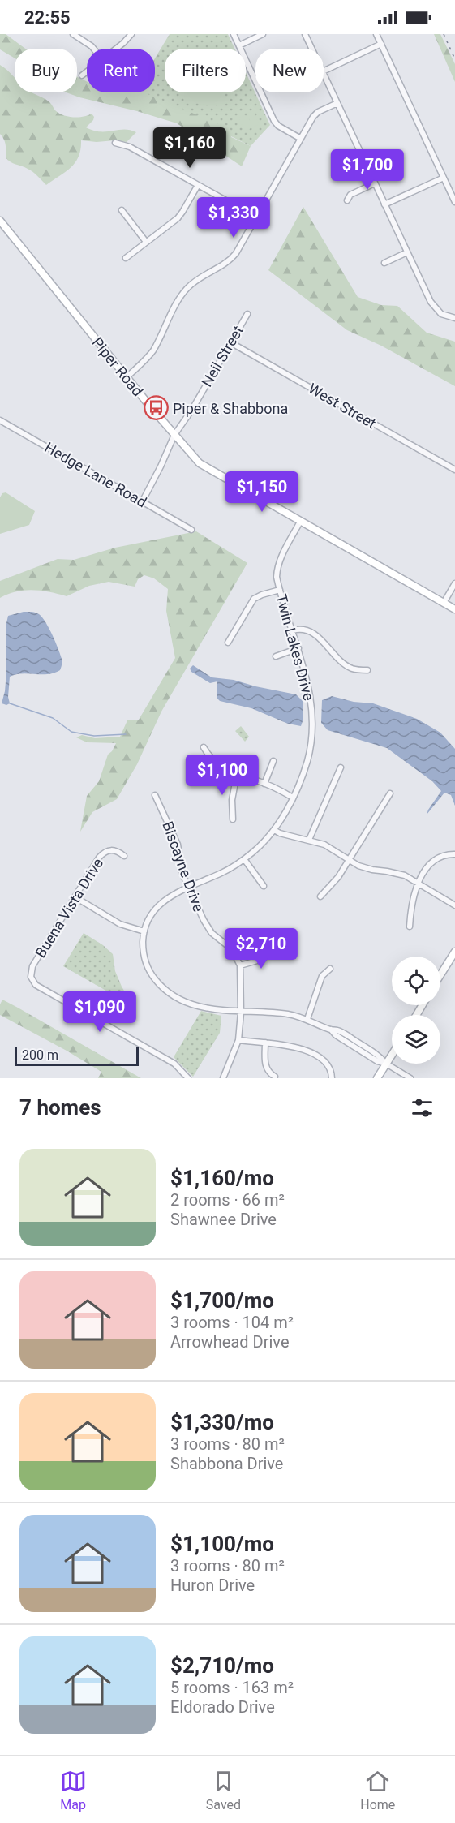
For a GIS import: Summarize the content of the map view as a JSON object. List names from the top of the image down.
{
  "streets": {
    "street": [
      "Neil Street",
      "Piper Road",
      "West Street",
      "Hedge Lane Road",
      "Twin Lakes Drive",
      "Biscayne Drive",
      "Buena Vista Drive"
    ]
  },
  "crossings": [
    ["Neil Street", "Piper Road"],
    ["Neil Street", "West Street"],
    ["Neil Street", "Hedge Lane Road"],
    ["Piper Road", "Twin Lakes Drive"],
    ["Twin Lakes Drive", "Biscayne Drive"]
  ],
  "places": {
    "bus stop": ["Piper & Shabbona"]
  },
  "scale_bar": "200 m",
  "page": {
    "status": "22:55",
    "chip": [
      "Buy",
      "Rent",
      "Filters",
      "New"
    ],
    "price": [
      "$1,160",
      "$1,700",
      "$1,330",
      "$1,150",
      "$1,100",
      "$2,710",
      "$1,090"
    ],
    "scale": "200 m",
    "heading": "7 homes",
    "list": [
      {
        "name": "$1,160/mo",
        "note": "2 rooms · 66 m² · Shawnee Drive"
      },
      {
        "name": "$1,700/mo",
        "note": "3 rooms · 104 m² · Arrowhead Drive"
      },
      {
        "name": "$1,330/mo",
        "note": "3 rooms · 80 m² · Shabbona Drive"
      },
      {
        "name": "$1,100/mo",
        "note": "3 rooms · 80 m² · Huron Drive"
      },
      {
        "name": "$2,710/mo",
        "note": "5 rooms · 163 m² · Eldorado Drive"
      }
    ],
    "tabs": ["Map", "Saved", "Home"]
  }
}
